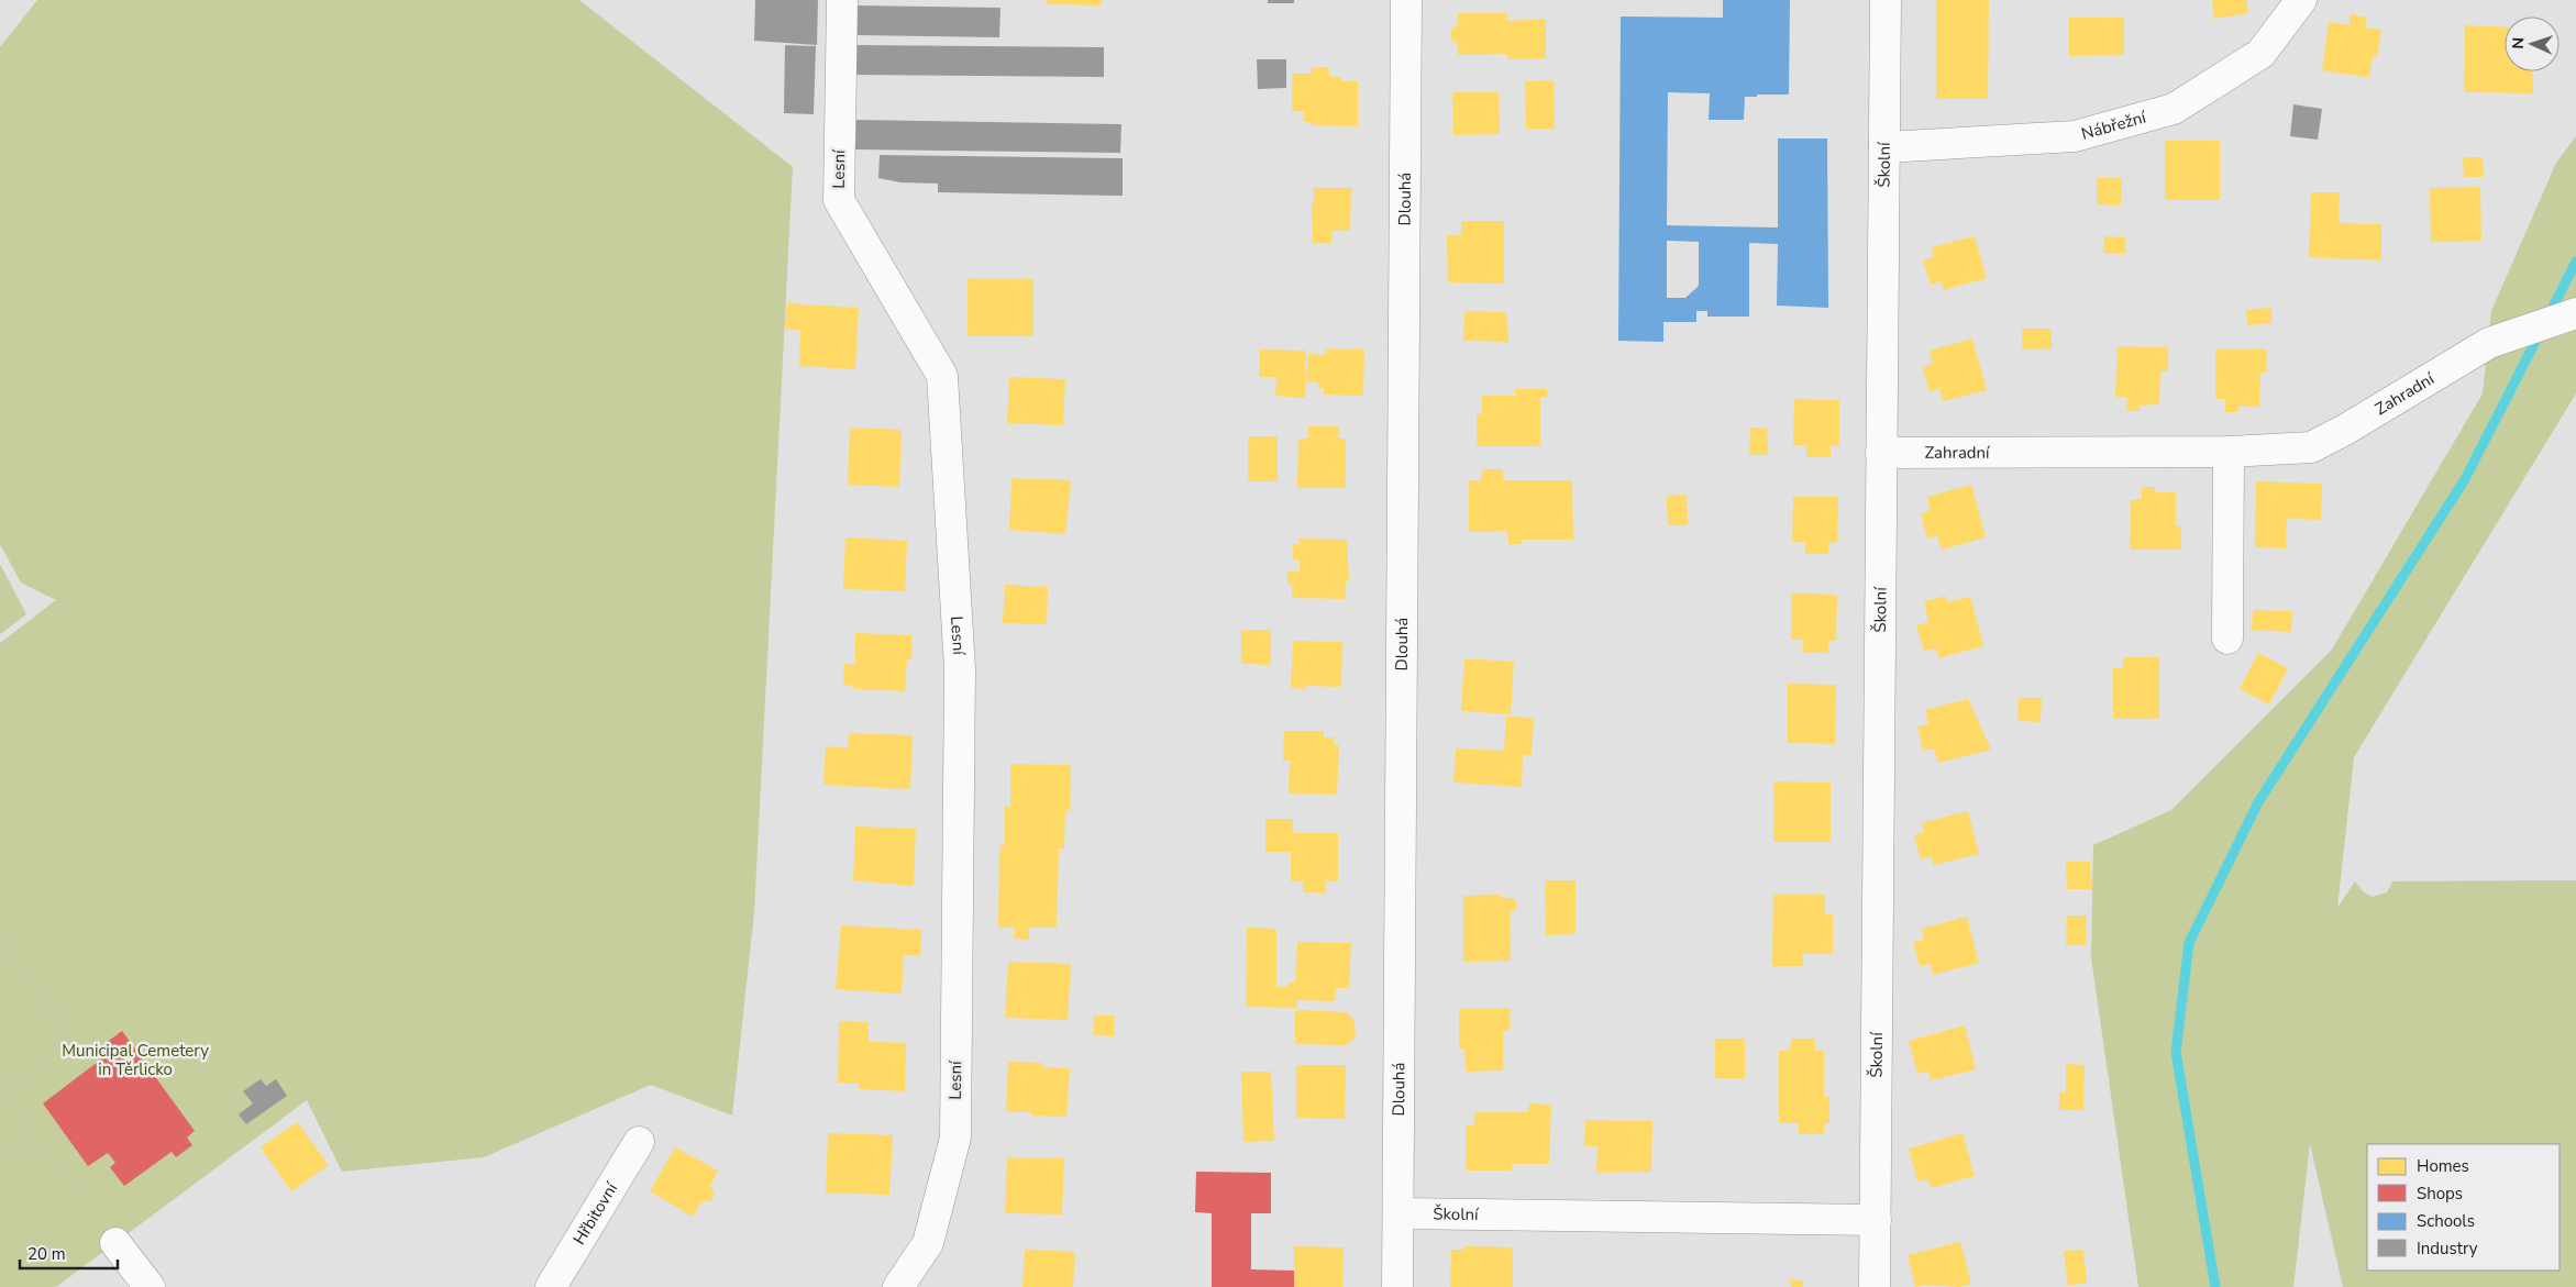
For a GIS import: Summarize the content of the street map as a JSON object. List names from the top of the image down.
{
  "streets": {
    "street": [
      "Nábřežní",
      "Školní",
      "Lesní",
      "Dlouhá",
      "Zahradní",
      "Hřbitovní"
    ]
  },
  "crossings": [
    ["Nábřežní", "Školní"],
    ["Školní", "Dlouhá"],
    ["Školní", "Zahradní"]
  ],
  "parks": ["Municipal Cemetery in Těrlicko"],
  "legend": [
    "Homes",
    "Shops",
    "Schools",
    "Industry"
  ],
  "scale_bar": "20 m",
  "north": "left"
}
